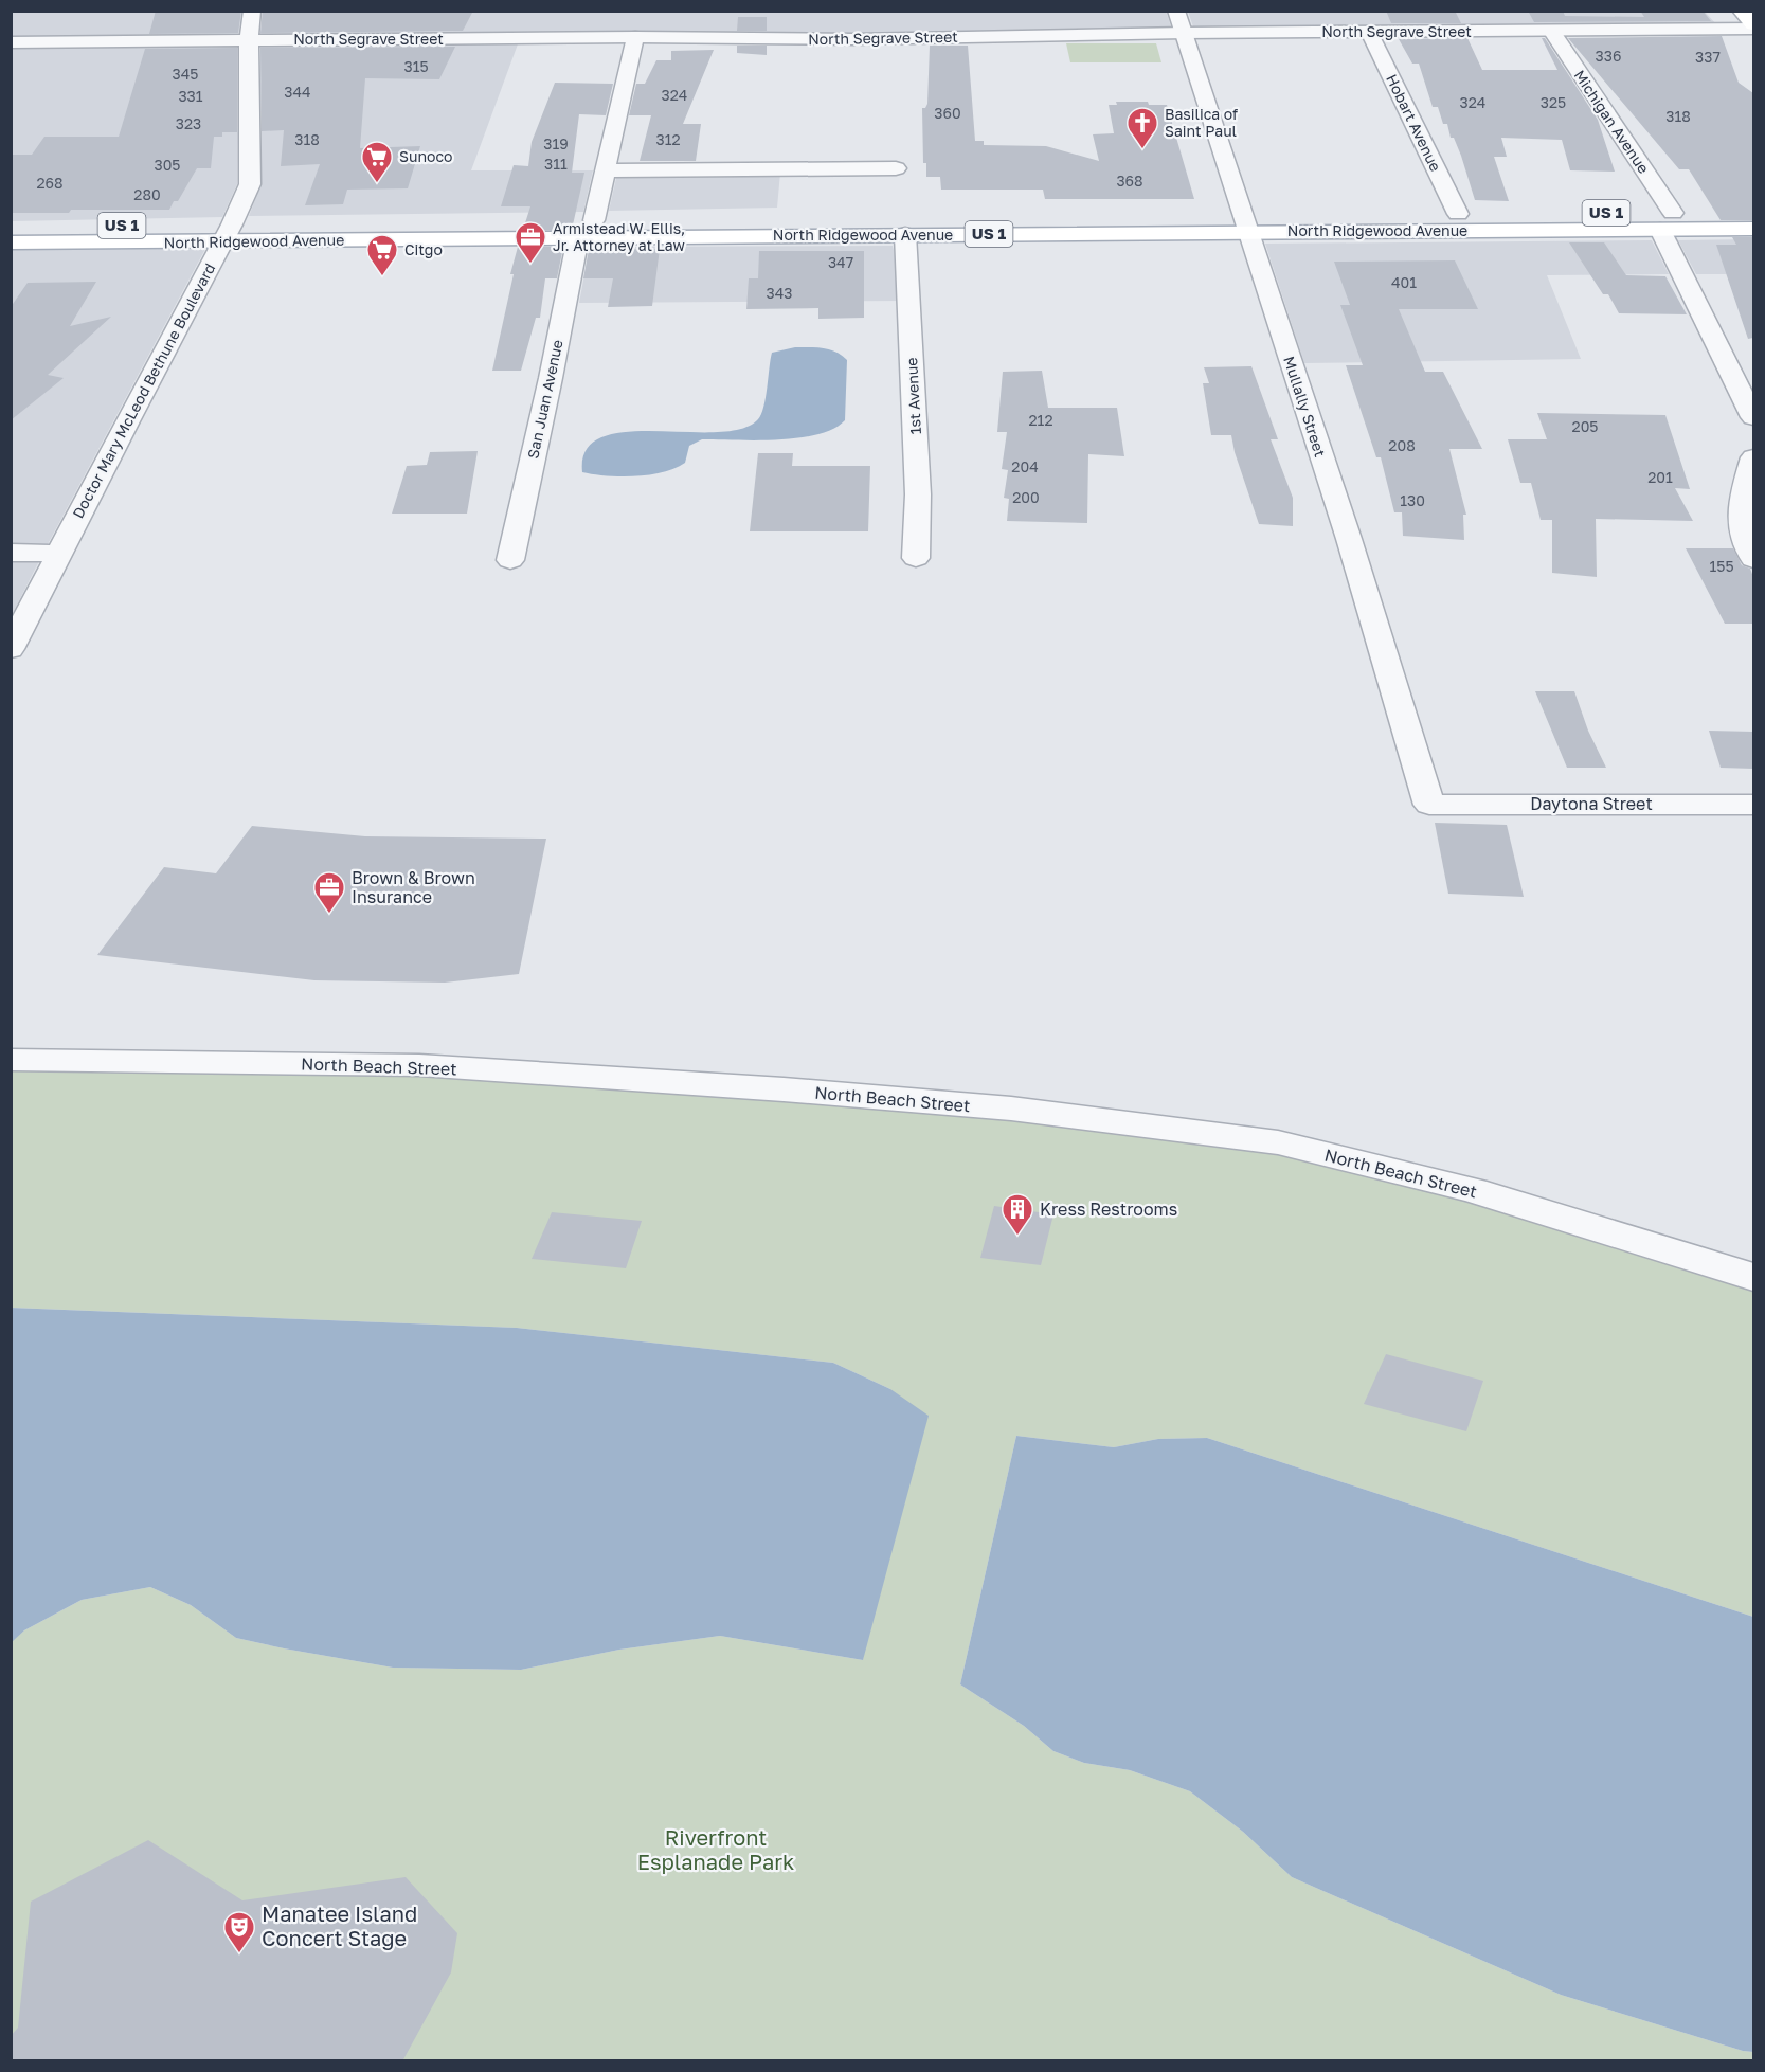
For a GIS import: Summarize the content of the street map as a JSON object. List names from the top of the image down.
{
  "streets": {
    "main road": ["US 1", "North Ridgewood Avenue"],
    "street": [
      "North Segrave Street",
      "Michigan Avenue",
      "Hobart Avenue",
      "Doctor Mary McLeod Bethune Boulevard",
      "1st Avenue",
      "San Juan Avenue",
      "Mullally Street",
      "Daytona Street",
      "North Beach Street"
    ]
  },
  "crossings": [
    ["North Segrave Street", "Michigan Avenue"],
    ["North Segrave Street", "Hobart Avenue"],
    ["North Segrave Street", "Doctor Mary McLeod Bethune Boulevard"],
    ["North Segrave Street", "San Juan Avenue"],
    ["North Segrave Street", "Mullally Street"],
    ["Michigan Avenue", "North Ridgewood Avenue"],
    ["Hobart Avenue", "North Ridgewood Avenue"],
    ["North Ridgewood Avenue", "Doctor Mary McLeod Bethune Boulevard"],
    ["North Ridgewood Avenue", "1st Avenue"],
    ["North Ridgewood Avenue", "San Juan Avenue"],
    ["North Ridgewood Avenue", "Mullally Street"],
    ["Mullally Street", "Daytona Street"]
  ],
  "parks": ["Riverfront Esplanade Park"],
  "places": {
    "church": ["Basilica of Saint Paul"],
    "supermarket": ["Sunoco", "Citgo"],
    "office": ["Armistead W. Ellis, Jr. Attorney at Law", "Brown & Brown Insurance"],
    "building": ["Kress Restrooms"],
    "theatre": ["Manatee Island Concert Stage"]
  },
  "house_numbers": [
    "336",
    "337",
    "315",
    "345",
    "344",
    "324",
    "331",
    "324",
    "325",
    "360",
    "318",
    "323",
    "318",
    "312",
    "319",
    "311",
    "305",
    "368",
    "268",
    "280",
    "347",
    "401",
    "343",
    "212",
    "205",
    "208",
    "204",
    "201",
    "200",
    "130",
    "155"
  ]
}
